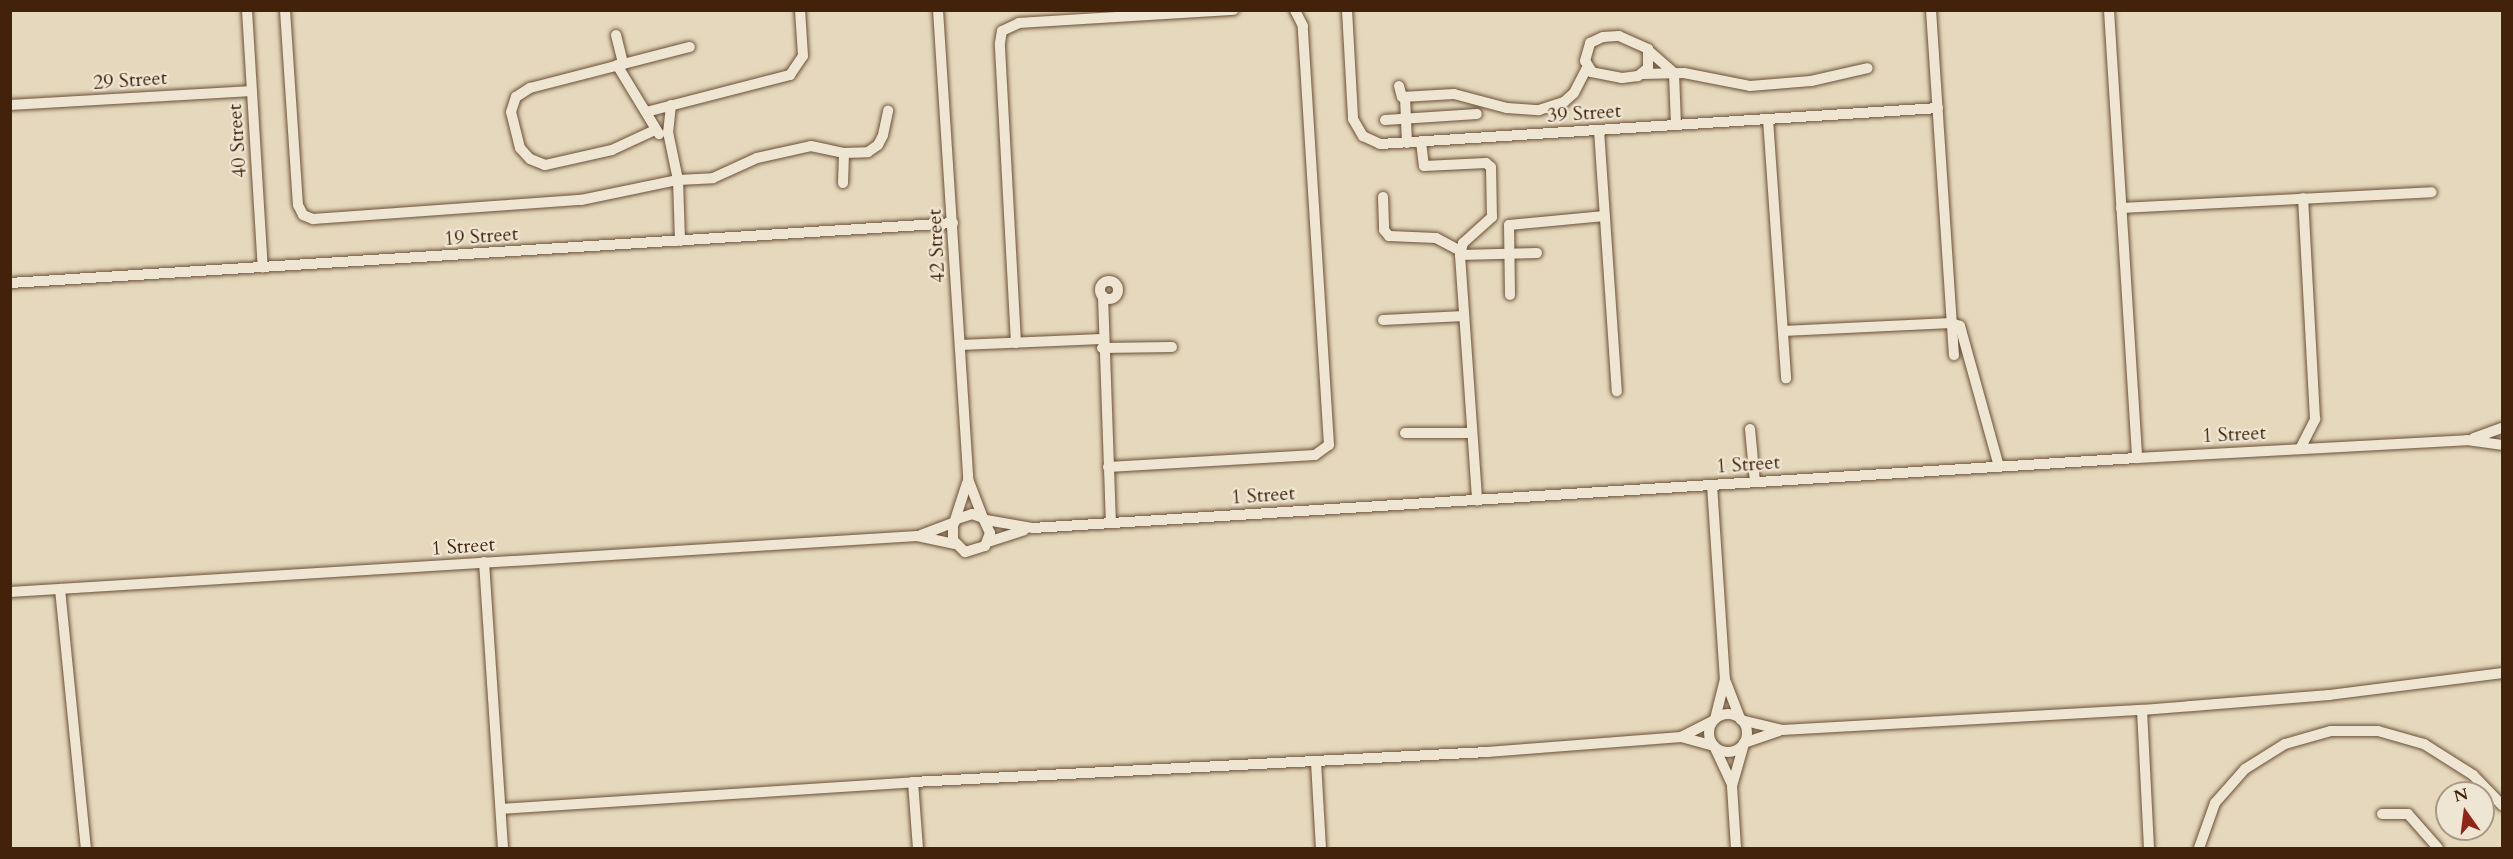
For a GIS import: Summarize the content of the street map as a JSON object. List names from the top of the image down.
{
  "streets": {
    "street": [
      "29 Street",
      "39 Street",
      "40 Street",
      "19 Street",
      "42 Street",
      "1 Street"
    ]
  },
  "crossings": [
    ["29 Street", "40 Street"],
    ["40 Street", "19 Street"],
    ["19 Street", "42 Street"],
    ["42 Street", "1 Street"]
  ],
  "north": "top"
}
